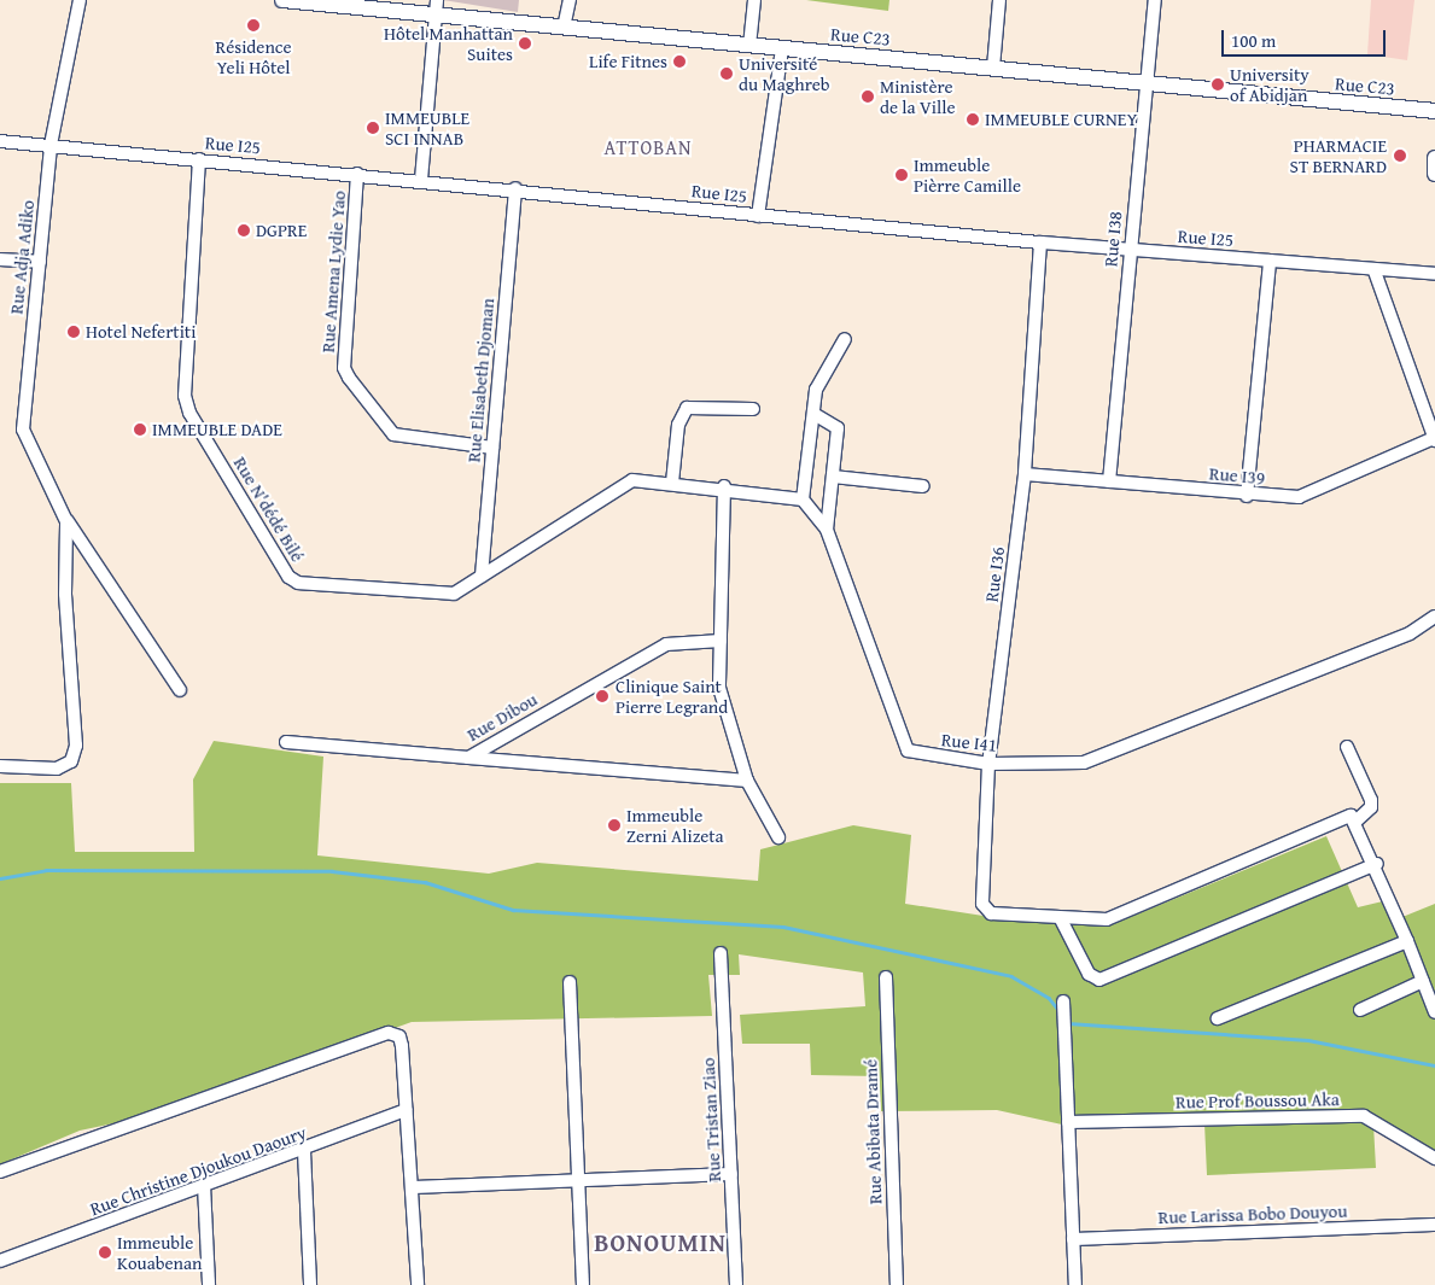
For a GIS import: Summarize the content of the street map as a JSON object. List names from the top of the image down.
{
  "streets": {
    "street": [
      "Rue C23",
      "Rue I25",
      "Rue I38",
      "Rue Adja Adiko",
      "Rue Amena Lydie Yao",
      "Rue Elisabeth Djoman",
      "Rue I39",
      "Rue N'dédé Bilé",
      "Rue I36",
      "Rue Dibou",
      "Rue I41",
      "Rue Prof Boussou Aka",
      "Rue Tristan Ziao",
      "Rue Abibata Dramé",
      "Rue Christine Djoukou Daoury",
      "Rue Larissa Bobo Douyou"
    ]
  },
  "crossings": [
    ["Rue C23", "Rue I38"],
    ["Rue I25", "Rue I38"],
    ["Rue I25", "Rue Adja Adiko"],
    ["Rue I25", "Rue Amena Lydie Yao"],
    ["Rue I25", "Rue Elisabeth Djoman"],
    ["Rue I25", "Rue N'dédé Bilé"],
    ["Rue I25", "Rue I36"],
    ["Rue I38", "Rue I39"],
    ["Rue Amena Lydie Yao", "Rue Elisabeth Djoman"],
    ["Rue Elisabeth Djoman", "Rue N'dédé Bilé"],
    ["Rue I39", "Rue I36"],
    ["Rue I36", "Rue I41"]
  ],
  "districts": ["ATTOBAN", "BONOUMIN"],
  "places": [
    "Résidence Yeli Hôtel",
    "Hôtel Manhattan Suites",
    "Life Fitnes",
    "Université du Maghreb",
    "University of Abidjan",
    "Ministère de la Ville",
    "IMMEUBLE CURNEY",
    "IMMEUBLE SCI INNAB",
    "PHARMACIE ST BERNARD",
    "Immeuble Pièrre Camille",
    "DGPRE",
    "Hotel Nefertiti",
    "IMMEUBLE DADE",
    "Clinique Saint Pierre Legrand",
    "Immeuble Zerni Alizeta",
    "Immeuble Kouabenan"
  ],
  "scale_bar": "100 m"
}
